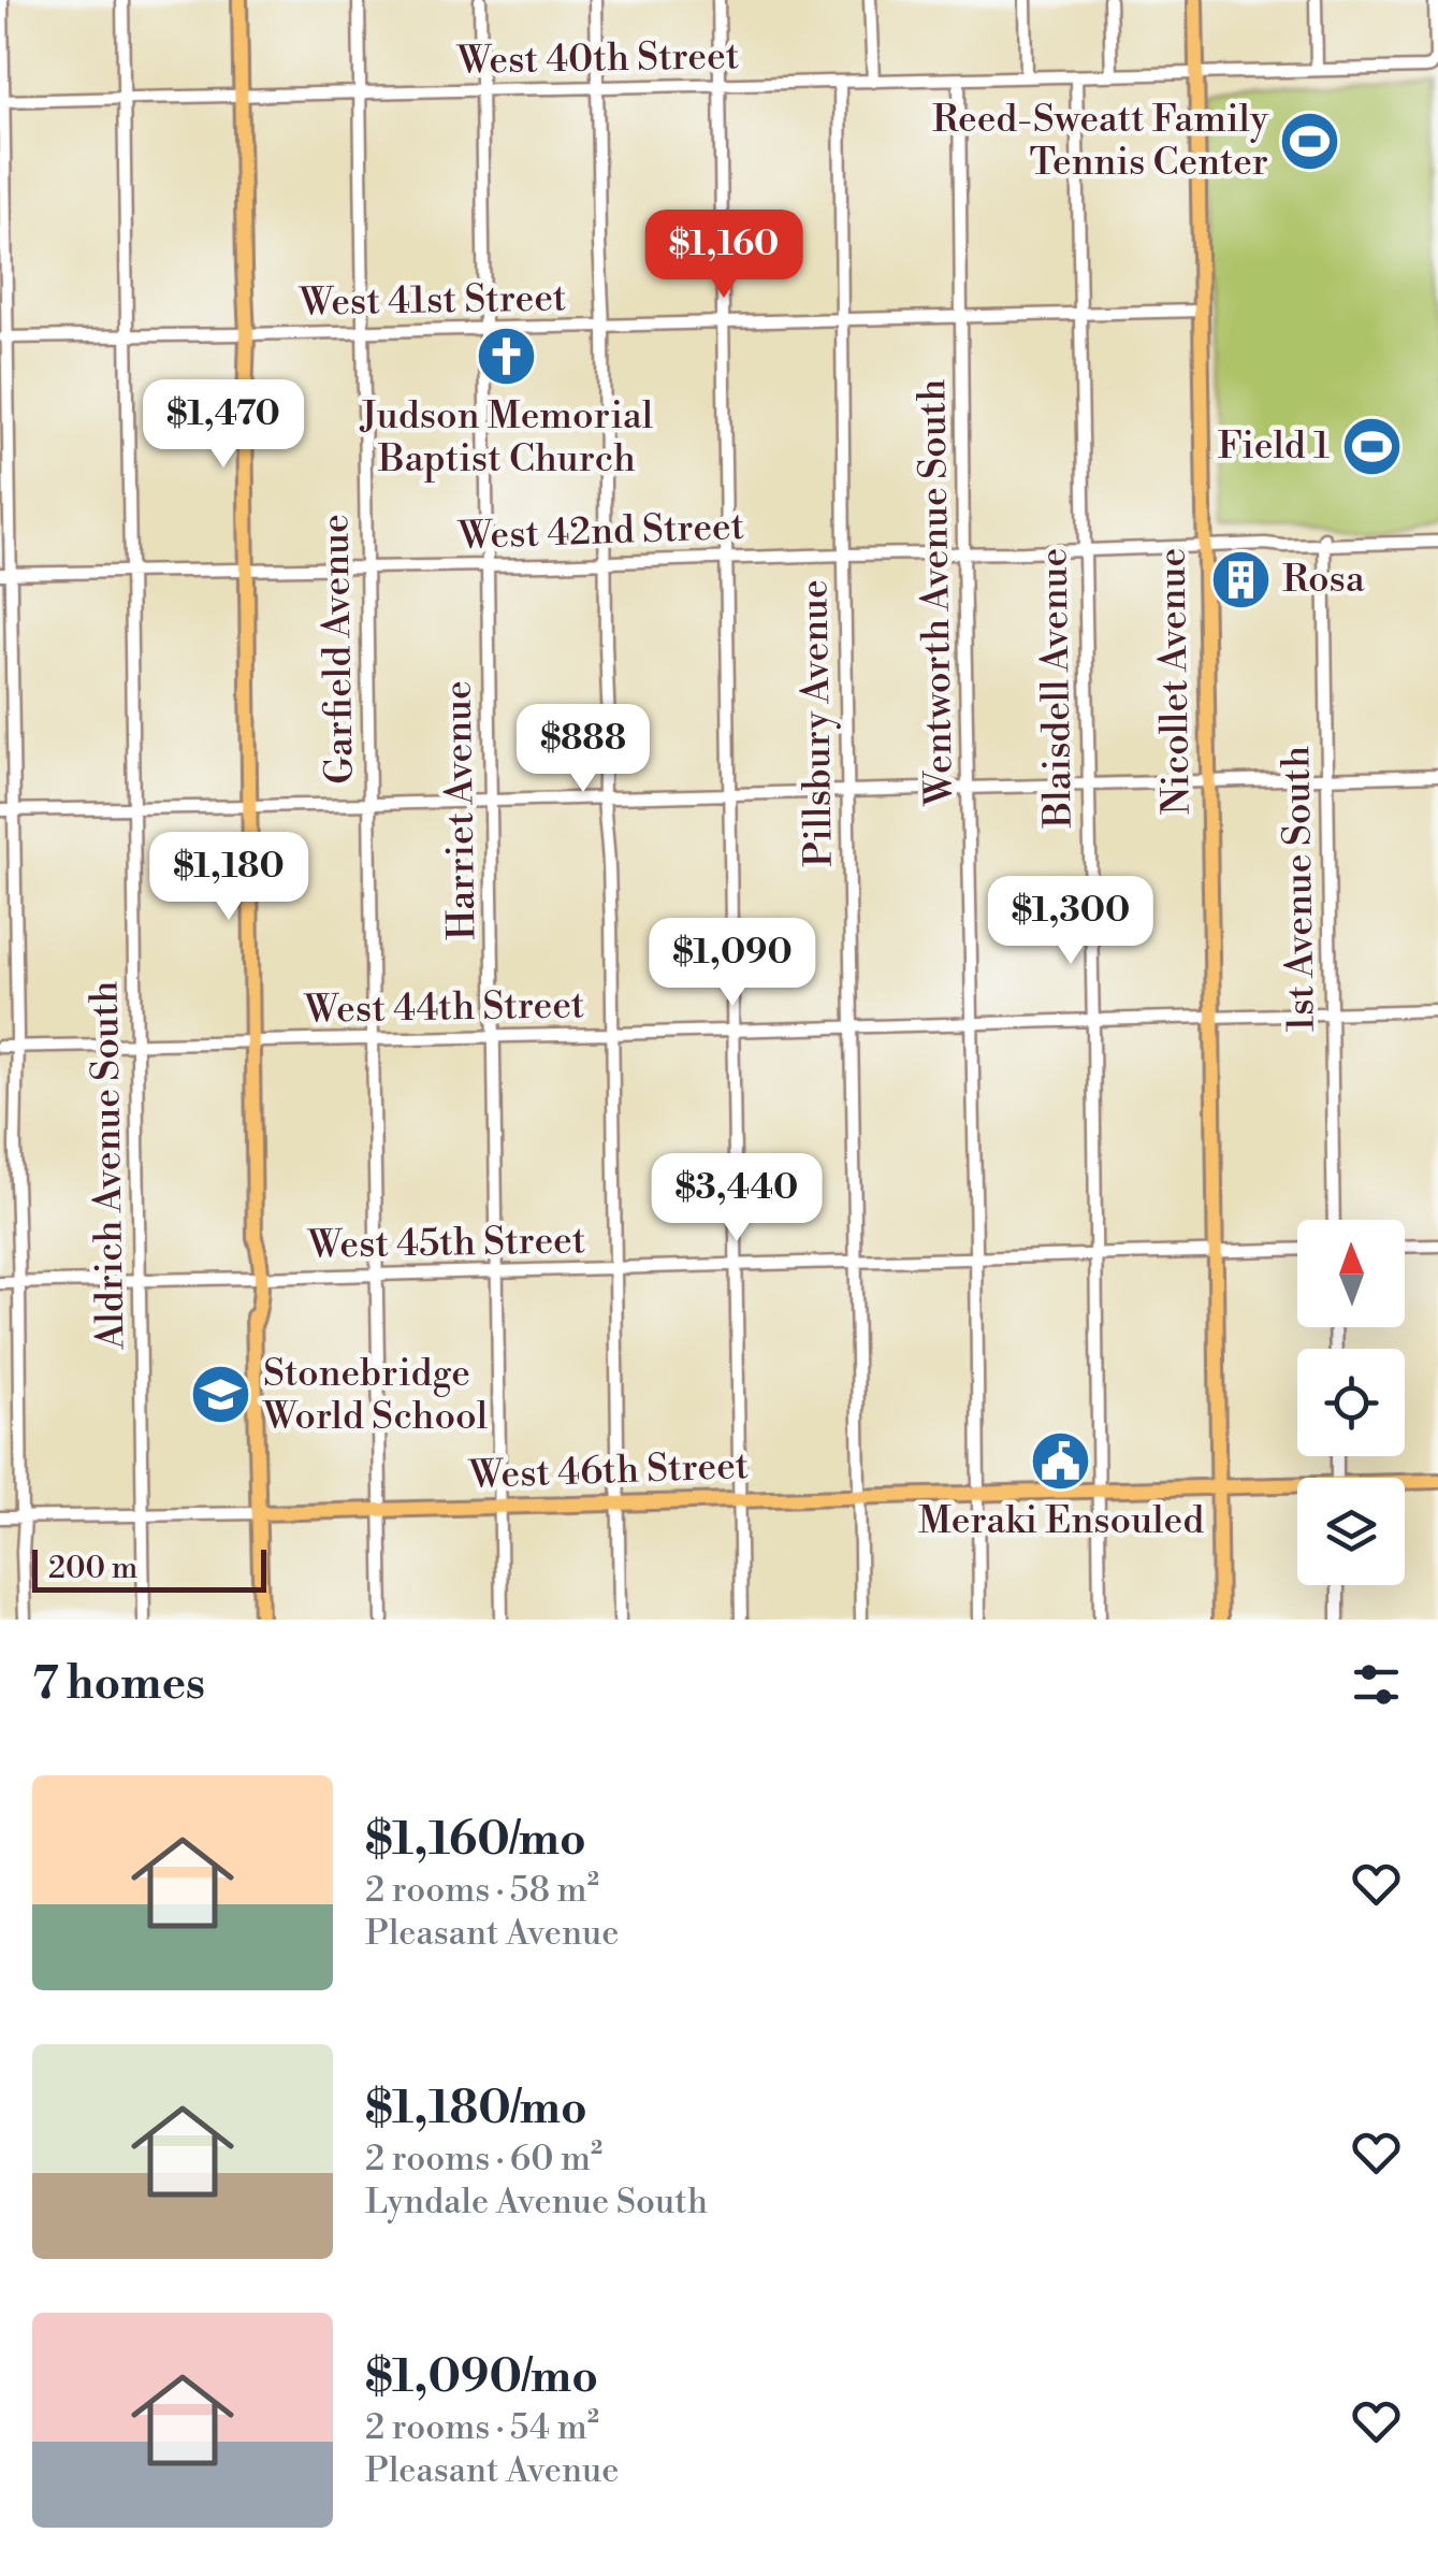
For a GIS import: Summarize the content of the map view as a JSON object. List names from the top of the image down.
{
  "streets": {
    "main road": ["Nicollet Avenue", "West 46th Street"],
    "street": [
      "West 40th Street",
      "West 41st Street",
      "West 42nd Street",
      "Wentworth Avenue South",
      "Garfield Avenue",
      "Blaisdell Avenue",
      "Pillsbury Avenue",
      "Harriet Avenue",
      "1st Avenue South",
      "West 44th Street",
      "Aldrich Avenue South",
      "West 45th Street"
    ]
  },
  "crossings": [
    ["West 40th Street", "Wentworth Avenue South"],
    ["West 40th Street", "Garfield Avenue"],
    ["West 40th Street", "Nicollet Avenue"],
    ["West 40th Street", "Blaisdell Avenue"],
    ["West 40th Street", "Pillsbury Avenue"],
    ["West 40th Street", "Harriet Avenue"],
    ["West 40th Street", "Aldrich Avenue South"],
    ["West 41st Street", "Wentworth Avenue South"],
    ["West 41st Street", "Garfield Avenue"],
    ["West 41st Street", "Nicollet Avenue"],
    ["West 41st Street", "Blaisdell Avenue"],
    ["West 41st Street", "Pillsbury Avenue"],
    ["West 41st Street", "Harriet Avenue"],
    ["West 41st Street", "Aldrich Avenue South"],
    ["West 42nd Street", "Wentworth Avenue South"],
    ["West 42nd Street", "Garfield Avenue"],
    ["West 42nd Street", "Nicollet Avenue"],
    ["West 42nd Street", "Blaisdell Avenue"],
    ["West 42nd Street", "Pillsbury Avenue"],
    ["West 42nd Street", "Harriet Avenue"],
    ["West 42nd Street", "1st Avenue South"],
    ["West 42nd Street", "Aldrich Avenue South"],
    ["Wentworth Avenue South", "West 44th Street"],
    ["Wentworth Avenue South", "West 45th Street"],
    ["Wentworth Avenue South", "West 46th Street"],
    ["Garfield Avenue", "West 44th Street"],
    ["Garfield Avenue", "West 45th Street"],
    ["Garfield Avenue", "West 46th Street"],
    ["Nicollet Avenue", "West 44th Street"],
    ["Nicollet Avenue", "West 45th Street"],
    ["Nicollet Avenue", "West 46th Street"],
    ["Blaisdell Avenue", "West 44th Street"],
    ["Blaisdell Avenue", "West 45th Street"],
    ["Blaisdell Avenue", "West 46th Street"],
    ["Pillsbury Avenue", "West 44th Street"],
    ["Pillsbury Avenue", "West 45th Street"],
    ["Pillsbury Avenue", "West 46th Street"],
    ["Harriet Avenue", "West 44th Street"],
    ["Harriet Avenue", "West 45th Street"],
    ["Harriet Avenue", "West 46th Street"],
    ["1st Avenue South", "West 44th Street"],
    ["West 44th Street", "Aldrich Avenue South"],
    ["Aldrich Avenue South", "West 45th Street"],
    ["Aldrich Avenue South", "West 46th Street"]
  ],
  "places": {
    "sports": ["Reed-Sweatt Family Tennis Center", "Field 1"],
    "church": ["Judson Memorial Baptist Church"],
    "building": ["Rosa"],
    "school or university": ["Stonebridge World School"],
    "public building": ["Meraki Ensouled"]
  },
  "scale_bar": "200 m",
  "north": "top",
  "page": {
    "price": [
      "$1,160",
      "$1,470",
      "$888",
      "$1,180",
      "$1,300",
      "$1,090",
      "$3,440"
    ],
    "scale": "200 m",
    "heading": "7 homes",
    "list": [
      {
        "name": "$1,160/mo",
        "note": "2 rooms · 58 m² · Pleasant Avenue"
      },
      {
        "name": "$1,180/mo",
        "note": "2 rooms · 60 m² · Lyndale Avenue South"
      },
      {
        "name": "$1,090/mo",
        "note": "2 rooms · 54 m² · Pleasant Avenue"
      }
    ]
  }
}
